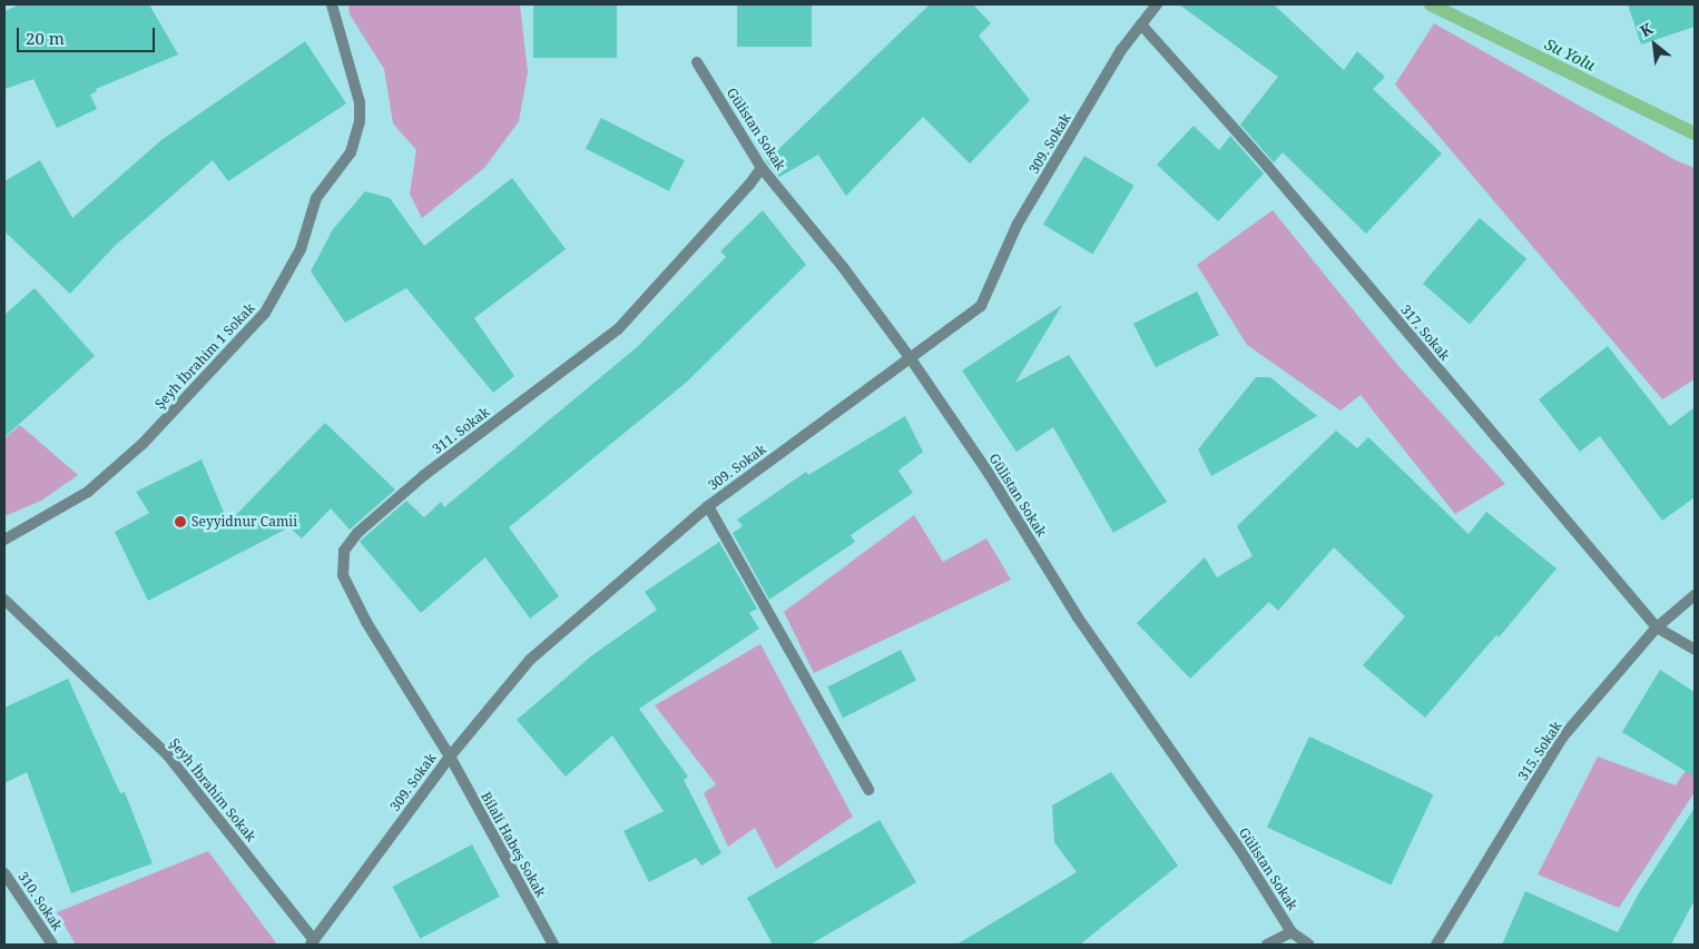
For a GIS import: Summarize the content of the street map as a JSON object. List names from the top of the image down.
{
  "streets": {
    "street": [
      "Gülistan Sokak",
      "309. Sokak",
      "317. Sokak",
      "Şeyh İbrahim 1 Sokak",
      "311. Sokak",
      "315. Sokak",
      "Şeyh İbrahim Sokak",
      "Bilali Habeş Sokak",
      "310. Sokak"
    ]
  },
  "crossings": [
    ["Gülistan Sokak", "309. Sokak"],
    ["Gülistan Sokak", "311. Sokak"],
    ["309. Sokak", "317. Sokak"],
    ["309. Sokak", "311. Sokak"],
    ["309. Sokak", "Şeyh İbrahim Sokak"],
    ["309. Sokak", "Bilali Habeş Sokak"],
    ["317. Sokak", "315. Sokak"],
    ["311. Sokak", "Bilali Habeş Sokak"]
  ],
  "water": ["Su Yolu"],
  "places": ["Seyyidnur Camii"],
  "scale_bar": "20 m",
  "north": "top left"
}
